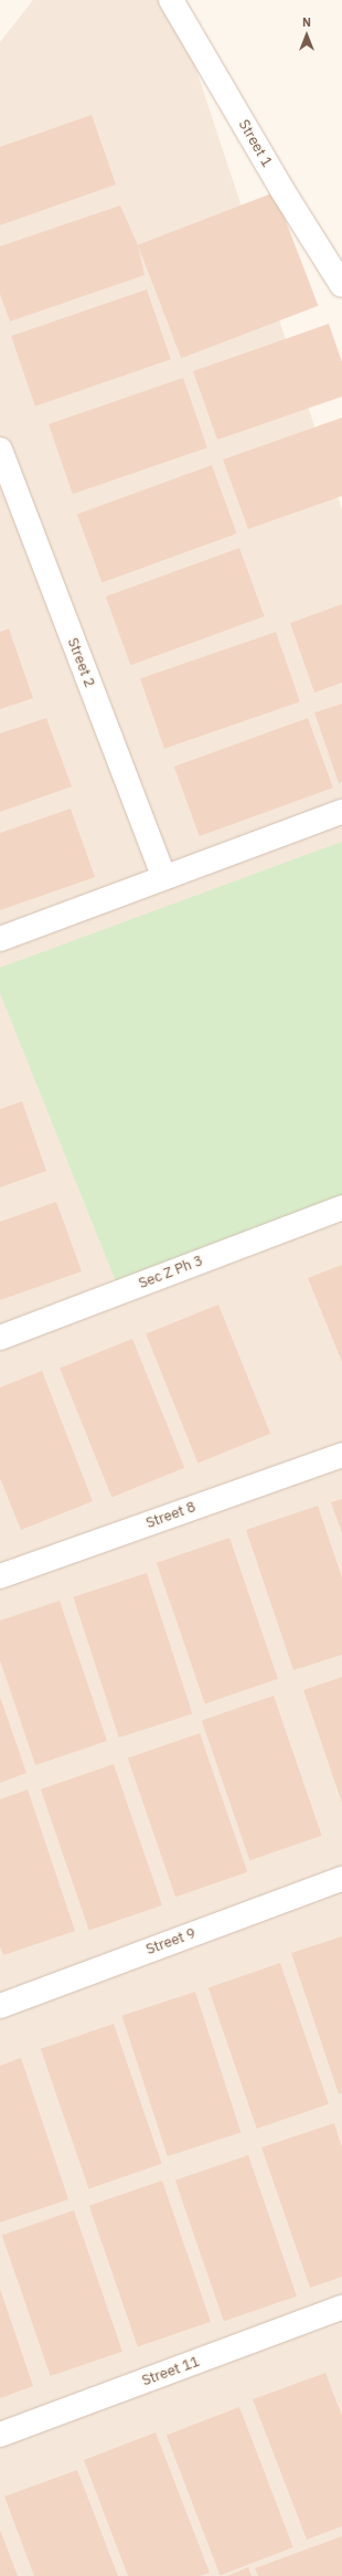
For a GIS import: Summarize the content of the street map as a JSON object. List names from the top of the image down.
{
  "streets": {
    "street": [
      "Street 1",
      "Street 2",
      "Sec Z Ph 3",
      "Street 8",
      "Street 9",
      "Street 11"
    ]
  },
  "north": "top"
}
